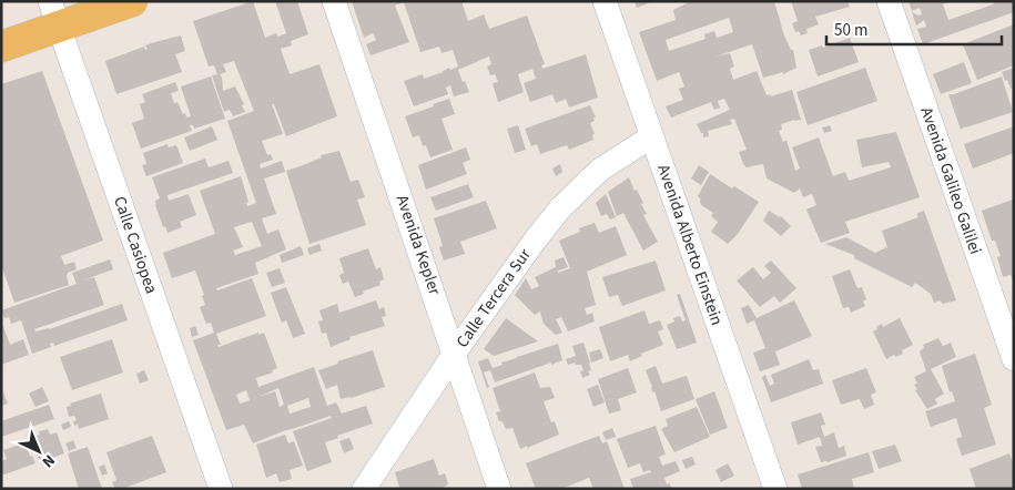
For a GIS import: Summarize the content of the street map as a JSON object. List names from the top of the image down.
{
  "streets": {
    "street": [
      "Avenida Galileo Galilei",
      "Calle Casiopea",
      "Avenida Kepler",
      "Avenida Alberto Einstein",
      "Calle Tercera Sur"
    ]
  },
  "crossings": [
    ["Avenida Kepler", "Calle Tercera Sur"],
    ["Avenida Alberto Einstein", "Calle Tercera Sur"]
  ],
  "scale_bar": "50 m",
  "north": "bottom right"
}
